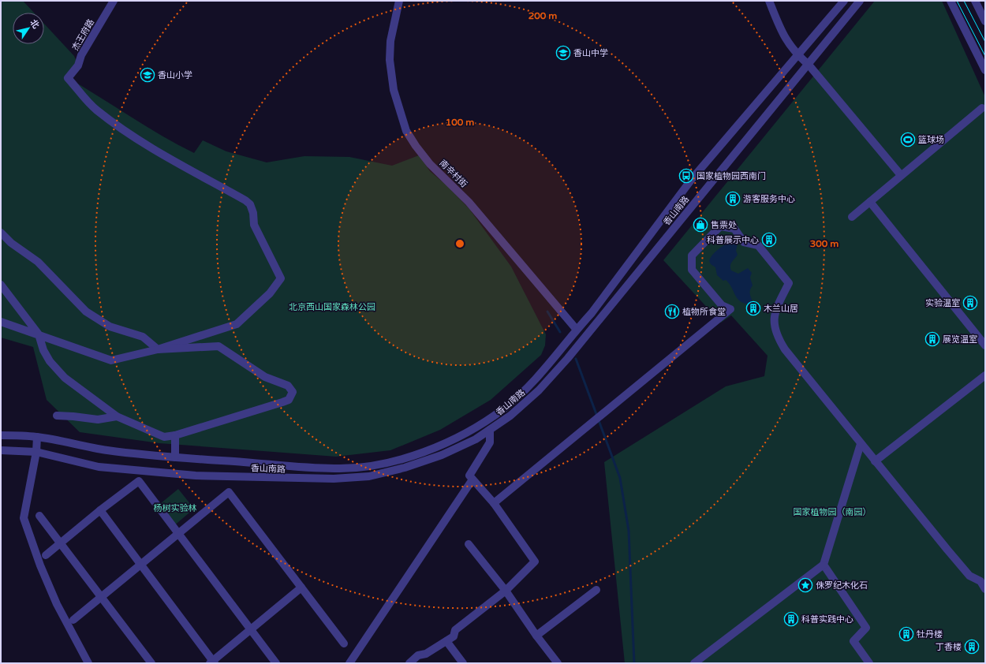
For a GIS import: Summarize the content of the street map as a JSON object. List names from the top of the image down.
{
  "streets": {
    "street": ["杰王府路", "南辛村街", "香山南路"]
  },
  "crossings": [
    ["南辛村街", "香山南路"]
  ],
  "parks": ["北京西山国家森林公园", "杨树实验林", "国家植物园（南园）"],
  "places": {
    "school or university": ["香山中学", "香山小学"],
    "sports": ["篮球场"],
    "bus stop": ["国家植物园西南门"],
    "building": [
      "游客服务中心",
      "科普展示中心",
      "实验温室",
      "木兰山居",
      "展览温室",
      "科普实践中心",
      "牡丹楼",
      "丁香楼"
    ],
    "shop": ["售票处"],
    "restaurant": ["植物所食堂"],
    "place": ["侏罗纪木化石"]
  },
  "north": "top right",
  "rings": ["200 m", "100 m", "300 m"]
}
